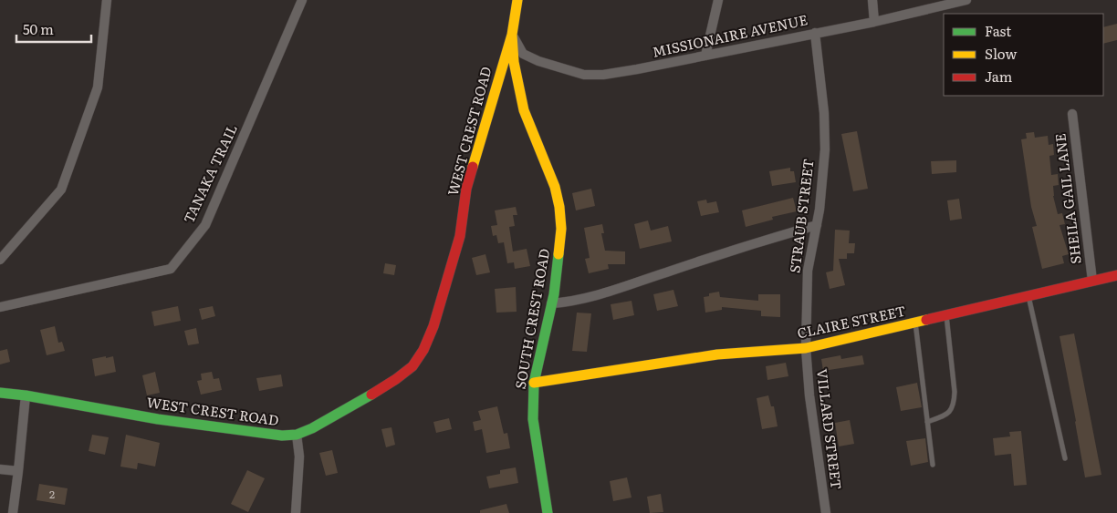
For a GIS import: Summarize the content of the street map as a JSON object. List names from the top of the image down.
{
  "streets": {
    "street": [
      "MISSIONAIRE AVENUE",
      "WEST CREST ROAD",
      "TANAKA TRAIL",
      "SHEILA GAIL LANE",
      "STRAUB STREET",
      "SOUTH CREST ROAD",
      "CLAIRE STREET",
      "VILLARD STREET"
    ]
  },
  "crossings": [
    ["MISSIONAIRE AVENUE", "WEST CREST ROAD"],
    ["MISSIONAIRE AVENUE", "STRAUB STREET"],
    ["MISSIONAIRE AVENUE", "SOUTH CREST ROAD"],
    ["WEST CREST ROAD", "SOUTH CREST ROAD"],
    ["SHEILA GAIL LANE", "CLAIRE STREET"],
    ["STRAUB STREET", "CLAIRE STREET"],
    ["STRAUB STREET", "VILLARD STREET"],
    ["SOUTH CREST ROAD", "CLAIRE STREET"],
    ["CLAIRE STREET", "VILLARD STREET"]
  ],
  "house_numbers": ["2"],
  "legend": ["Fast", "Slow", "Jam"],
  "scale_bar": "50 m"
}
